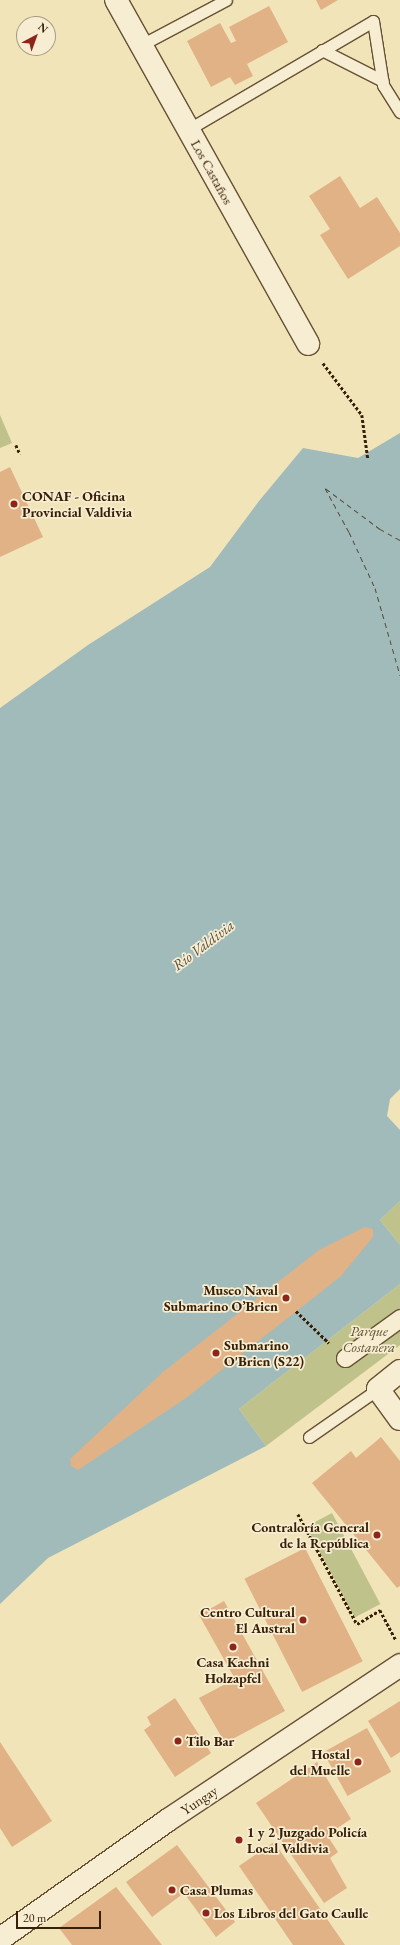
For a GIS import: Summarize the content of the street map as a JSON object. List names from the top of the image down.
{
  "streets": {
    "main road": ["Los Castaños", "Yungay"]
  },
  "water": ["Río Valdivia"],
  "parks": ["Parque Costanera"],
  "places": [
    "CONAF - Oficina Provincial Valdivia",
    "Museo Naval Submarino O’Brien",
    "Submarino O'Brien (S22)",
    "Contraloría General de la República",
    "Centro Cultural El Austral",
    "Casa Kaehni Holzapfel",
    "Tilo Bar",
    "Hostal del Muelle",
    "1 y 2 Juzgado Policía Local Valdivia",
    "Casa Plumas",
    "Los Libros del Gato Caulle"
  ],
  "scale_bar": "20 m",
  "north": "top right"
}
